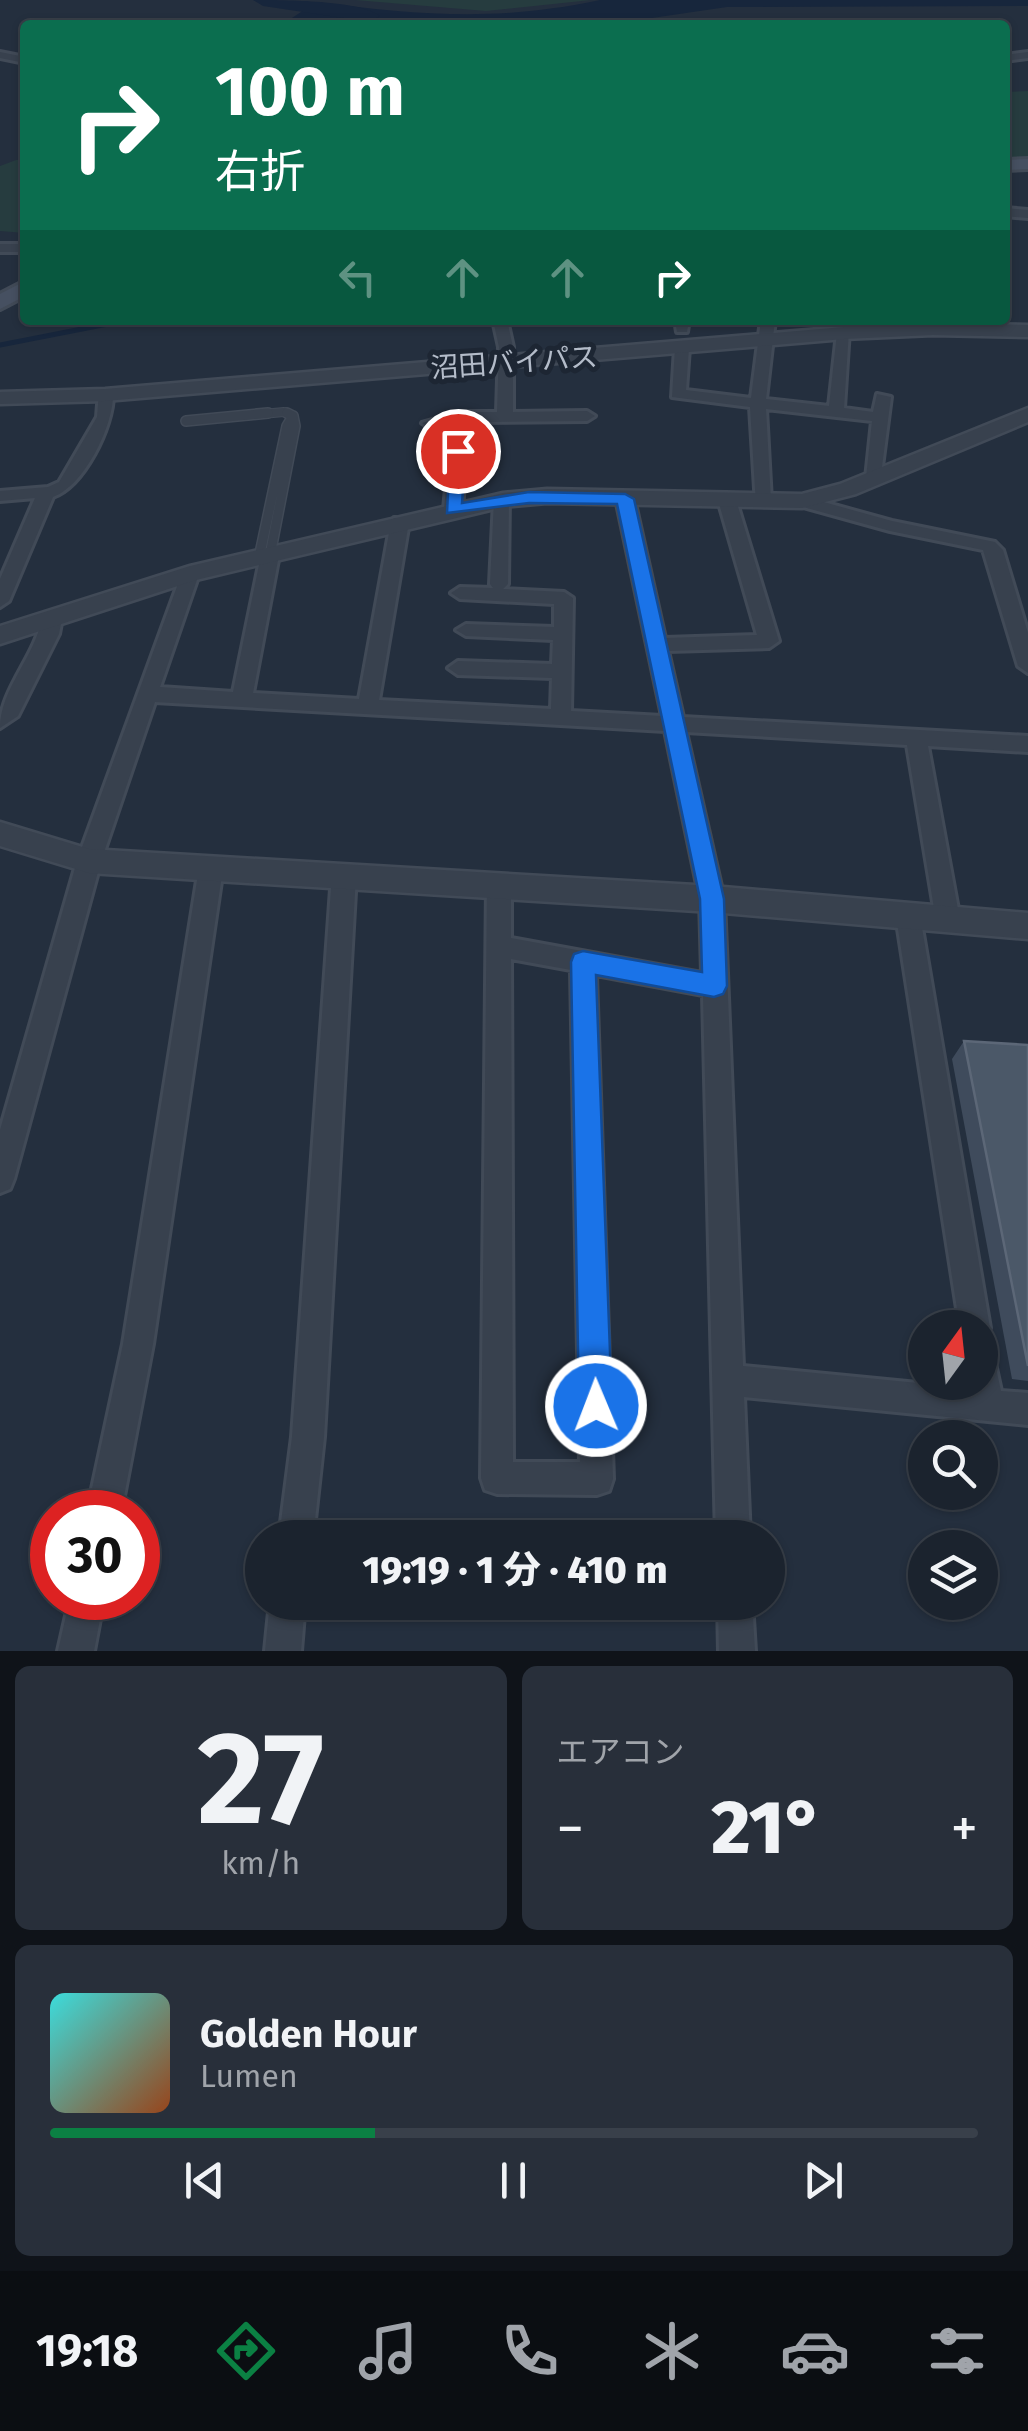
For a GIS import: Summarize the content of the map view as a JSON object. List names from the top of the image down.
{
  "streets": {
    "street": ["沼田バイパス"]
  },
  "north": "top",
  "page": {
    "turn": ["100 m", "右折"],
    "limit": "30",
    "trip": "19:19 · 1 分 · 410 m",
    "tile": [
      ["27", "km/h"],
      "エアコン"
    ],
    "heat": ["−", "21°", "+"],
    "song": ["Golden Hour", "Lumen"],
    "tabs": "19:18"
  }
}
